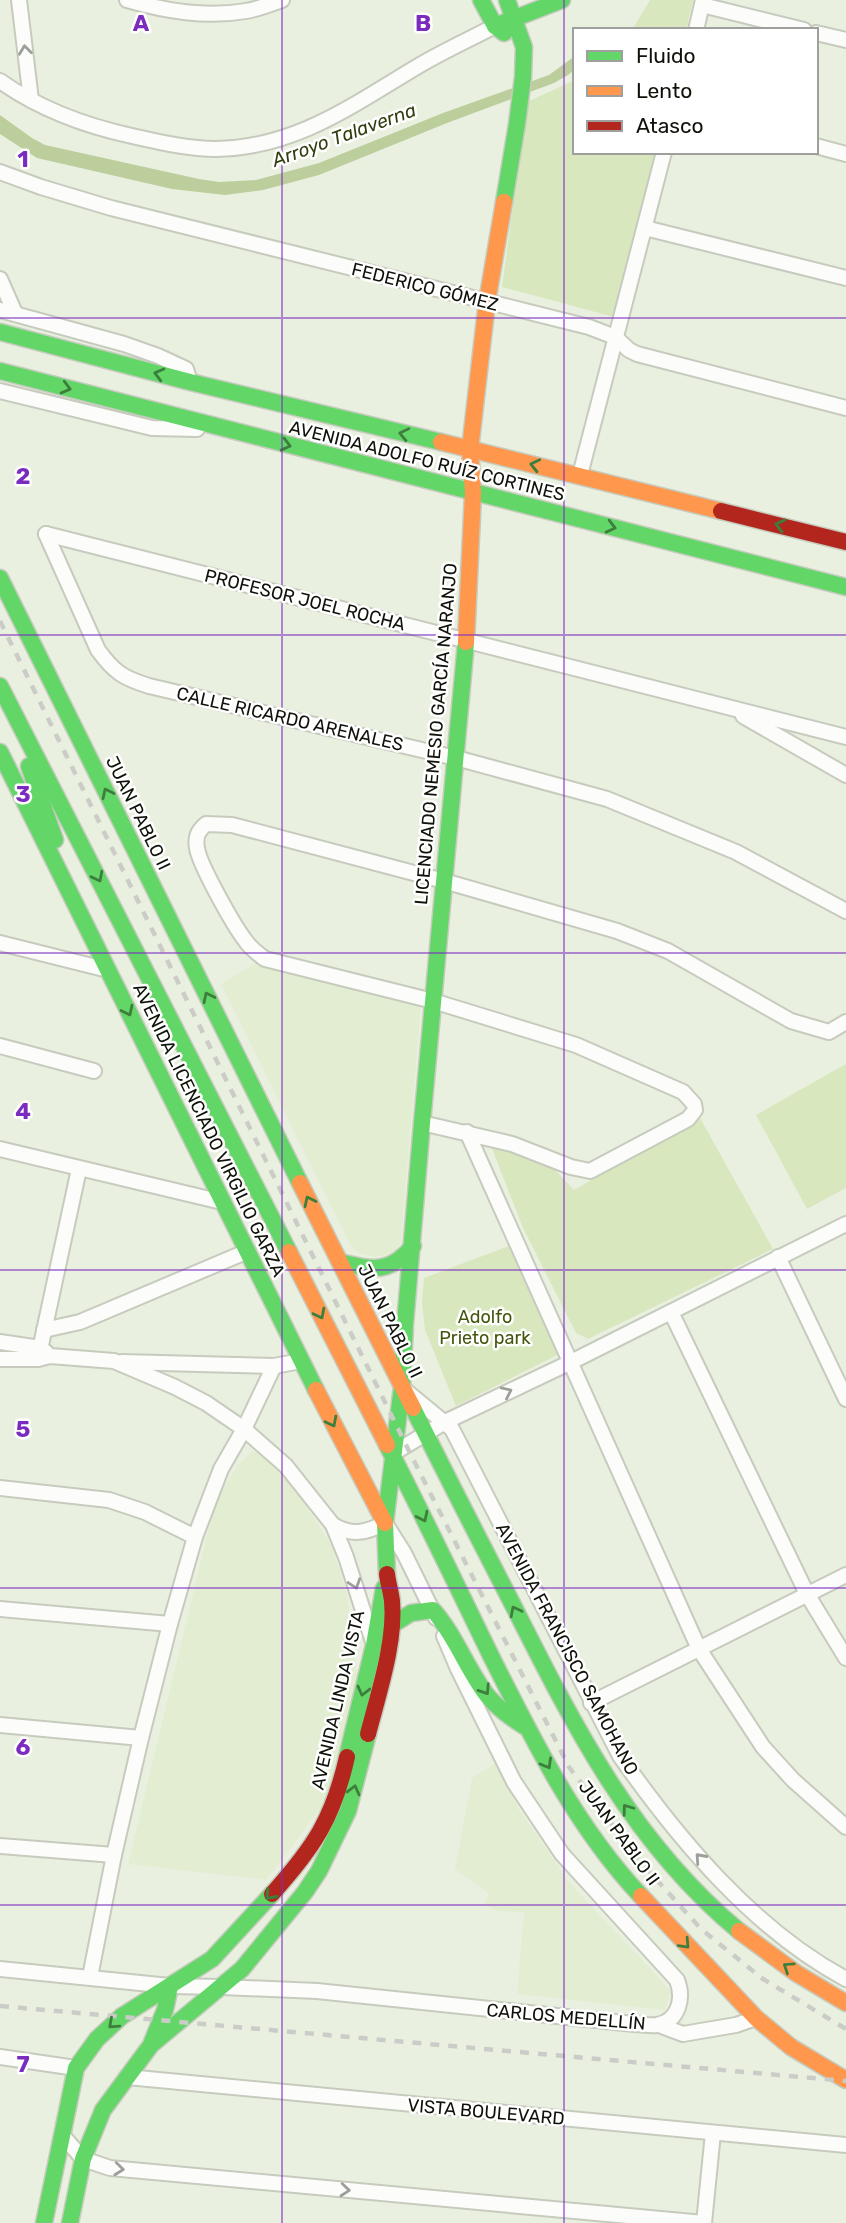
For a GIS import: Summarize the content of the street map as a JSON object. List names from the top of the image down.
{
  "streets": {
    "main road": [
      "AVENIDA ADOLFO RUÍZ CORTINES",
      "LICENCIADO NEMESIO GARCÍA NARANJO",
      "JUAN PABLO II",
      "AVENIDA LICENCIADO VIRGILIO GARZA",
      "AVENIDA LINDA VISTA"
    ],
    "street": [
      "FEDERICO GÓMEZ",
      "PROFESOR JOEL ROCHA",
      "CALLE RICARDO ARENALES",
      "AVENIDA FRANCISCO SAMOHANO",
      "CARLOS MEDELLÍN",
      "VISTA BOULEVARD"
    ]
  },
  "crossings": [
    ["FEDERICO GÓMEZ", "LICENCIADO NEMESIO GARCÍA NARANJO"],
    ["AVENIDA ADOLFO RUÍZ CORTINES", "LICENCIADO NEMESIO GARCÍA NARANJO"],
    ["PROFESOR JOEL ROCHA", "CALLE RICARDO ARENALES"],
    ["PROFESOR JOEL ROCHA", "LICENCIADO NEMESIO GARCÍA NARANJO"],
    ["CALLE RICARDO ARENALES", "LICENCIADO NEMESIO GARCÍA NARANJO"],
    ["LICENCIADO NEMESIO GARCÍA NARANJO", "JUAN PABLO II"],
    ["LICENCIADO NEMESIO GARCÍA NARANJO", "AVENIDA FRANCISCO SAMOHANO"],
    ["LICENCIADO NEMESIO GARCÍA NARANJO", "AVENIDA LINDA VISTA"],
    ["JUAN PABLO II", "AVENIDA FRANCISCO SAMOHANO"],
    ["JUAN PABLO II", "AVENIDA LINDA VISTA"],
    ["AVENIDA LICENCIADO VIRGILIO GARZA", "AVENIDA LINDA VISTA"],
    ["AVENIDA LICENCIADO VIRGILIO GARZA", "CARLOS MEDELLÍN"],
    ["AVENIDA LINDA VISTA", "CARLOS MEDELLÍN"],
    ["AVENIDA LINDA VISTA", "VISTA BOULEVARD"]
  ],
  "one_way": ["AVENIDA LICENCIADO VIRGILIO GARZA"],
  "water": ["Arroyo Talaverna"],
  "parks": ["Adolfo Prieto park"],
  "legend": ["Fluido", "Lento", "Atasco"],
  "grid": {
    "columns": ["A", "B"],
    "rows": [
      "1",
      "2",
      "3",
      "4",
      "5",
      "6",
      "7"
    ]
  }
}
